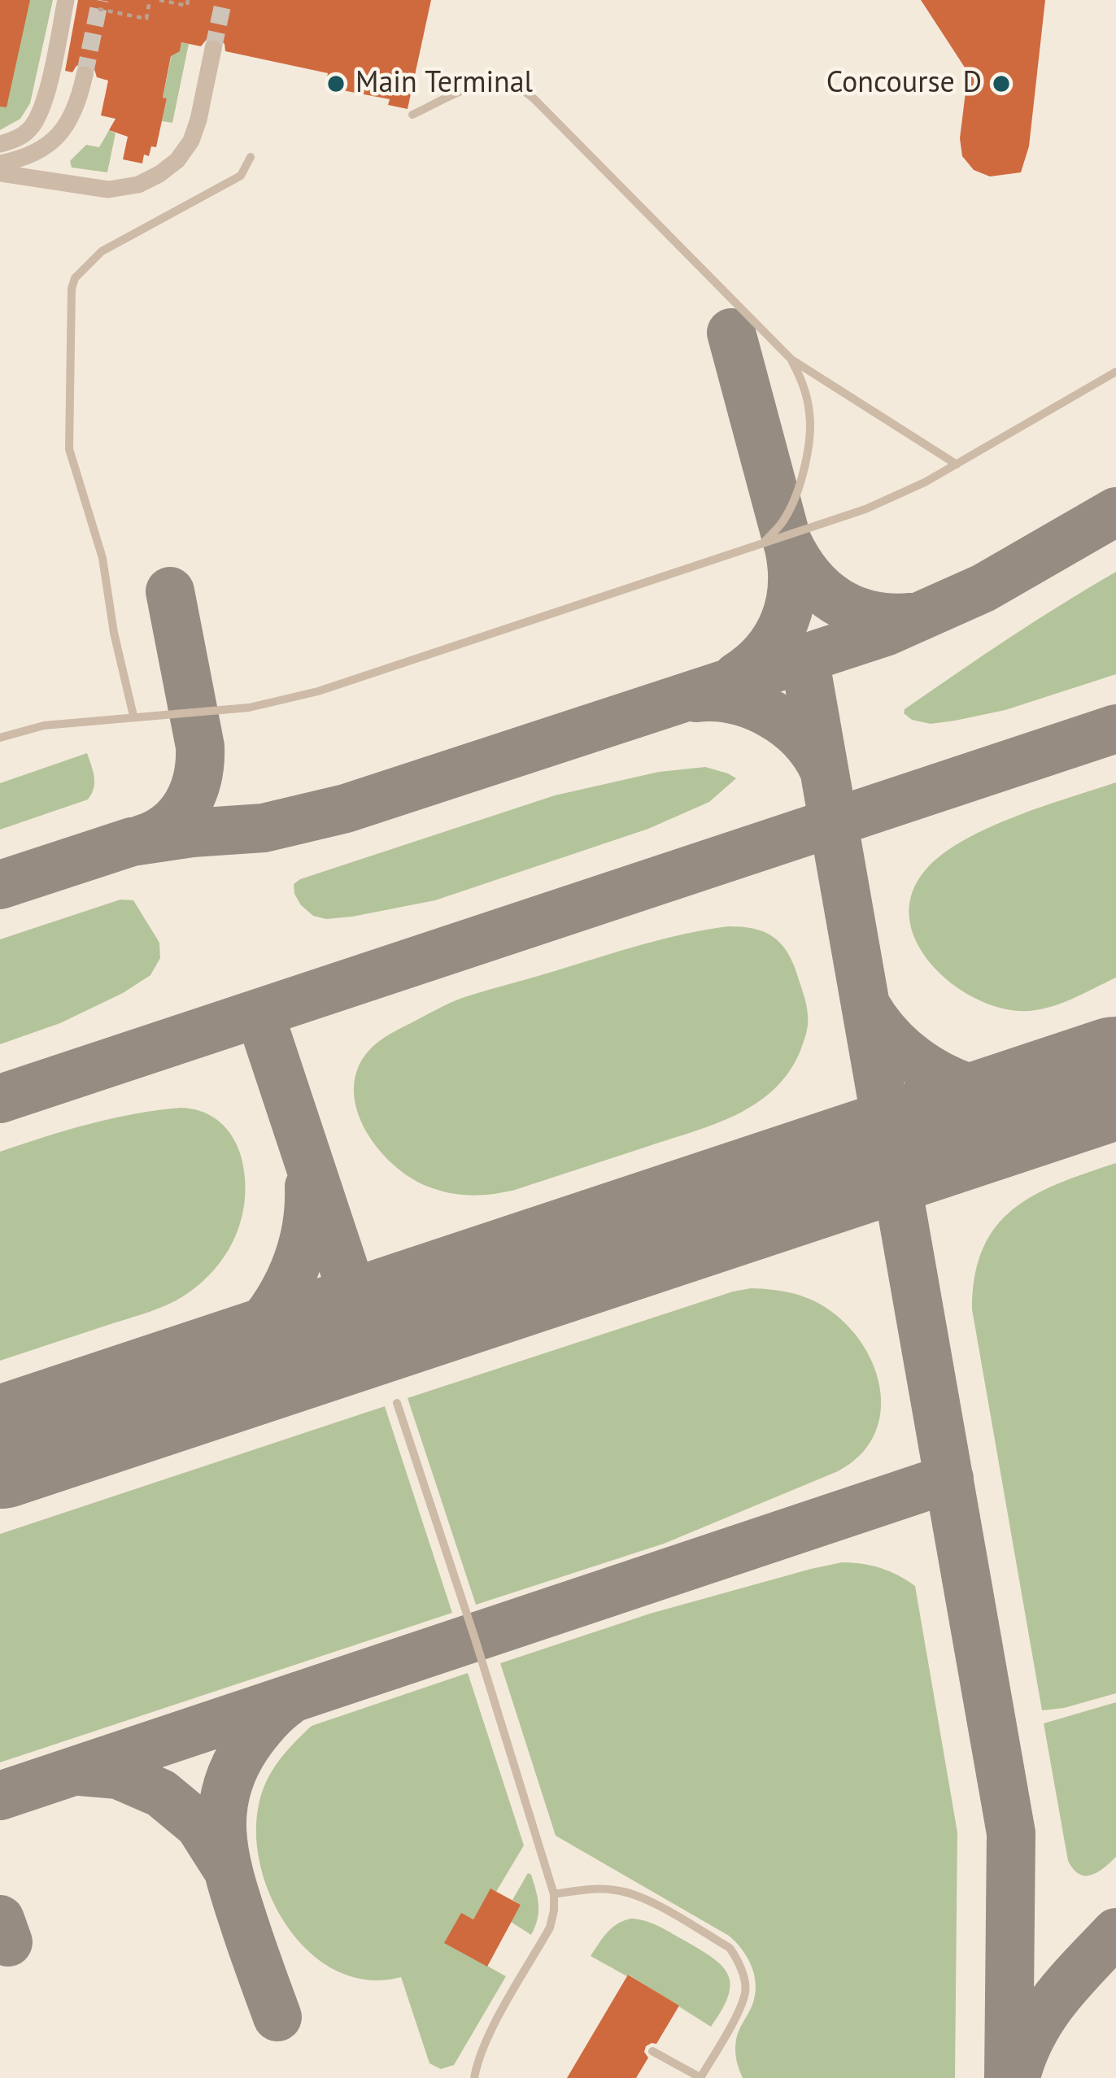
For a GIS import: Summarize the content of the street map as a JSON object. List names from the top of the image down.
{
  "places": ["Main Terminal", "Concourse D"]
}
